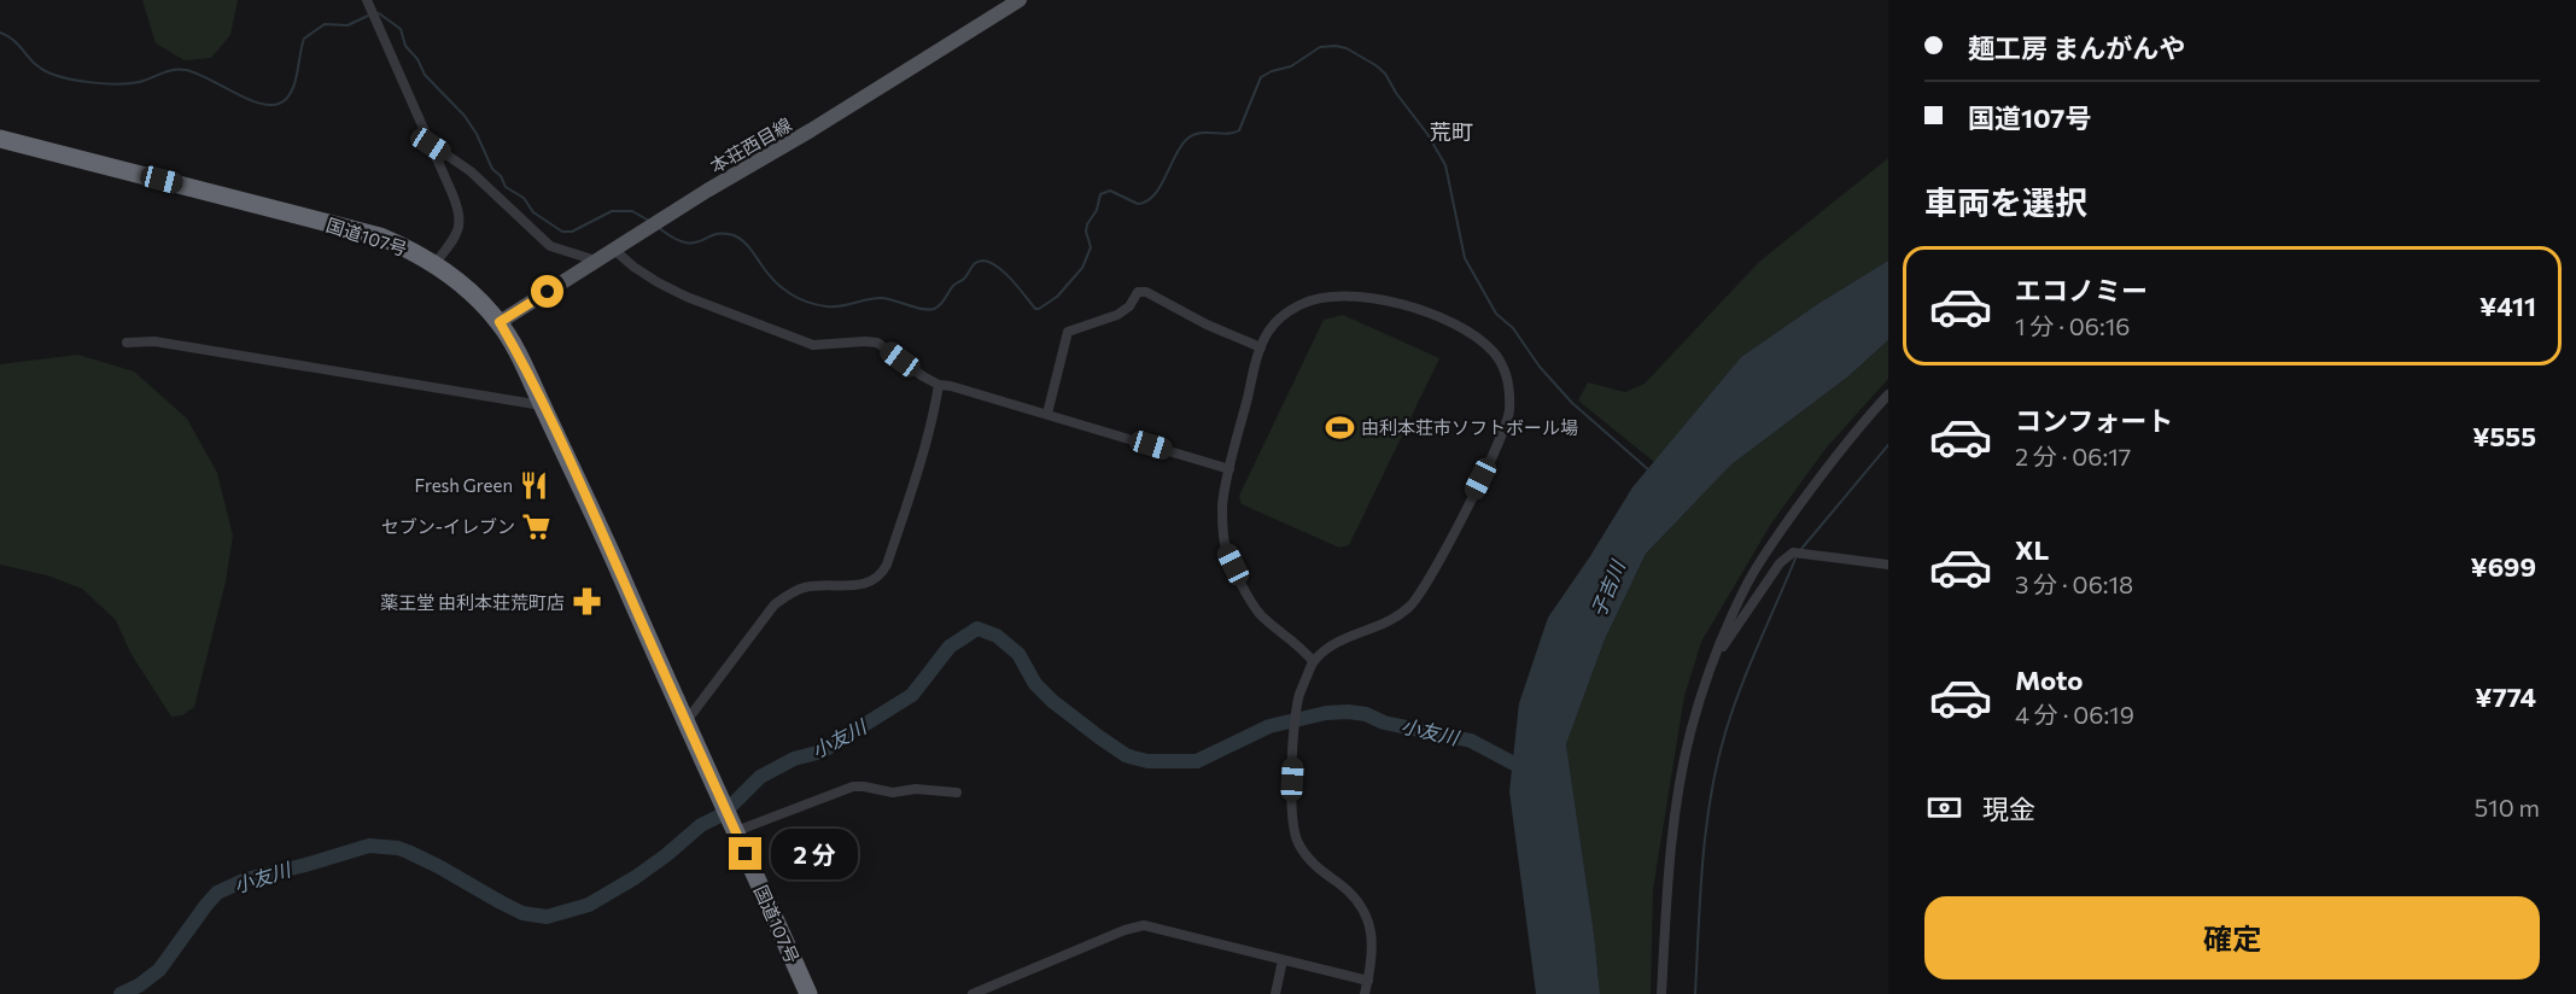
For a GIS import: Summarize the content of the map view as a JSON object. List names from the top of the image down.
{
  "streets": {
    "highway": ["国道107号"],
    "main road": ["本荘西目線"]
  },
  "crossings": [
    ["本荘西目線", "国道107号"]
  ],
  "districts": ["荒町"],
  "water": ["子吉川", "小友川"],
  "places": {
    "sports": ["由利本荘市ソフトボール場"],
    "restaurant": ["Fresh Green"],
    "supermarket": ["セブン-イレブン"],
    "pharmacy": ["薬王堂 由利本荘荒町店"]
  },
  "page": {
    "banner": ["麺工房 まんがんや", "国道107号"],
    "heading": "車両を選択",
    "list": [
      {
        "name": "エコノミー",
        "note": "1 分 · 06:16",
        "value": "¥411"
      },
      {
        "name": "コンフォート",
        "note": "2 分 · 06:17",
        "value": "¥555"
      },
      {
        "name": "XL",
        "note": "3 分 · 06:18",
        "value": "¥699"
      },
      {
        "name": "Moto",
        "note": "4 分 · 06:19",
        "value": "¥774"
      }
    ],
    "pay": ["現金", "510 m"],
    "bubble": "2 分",
    "buttons": "確定"
  }
}
